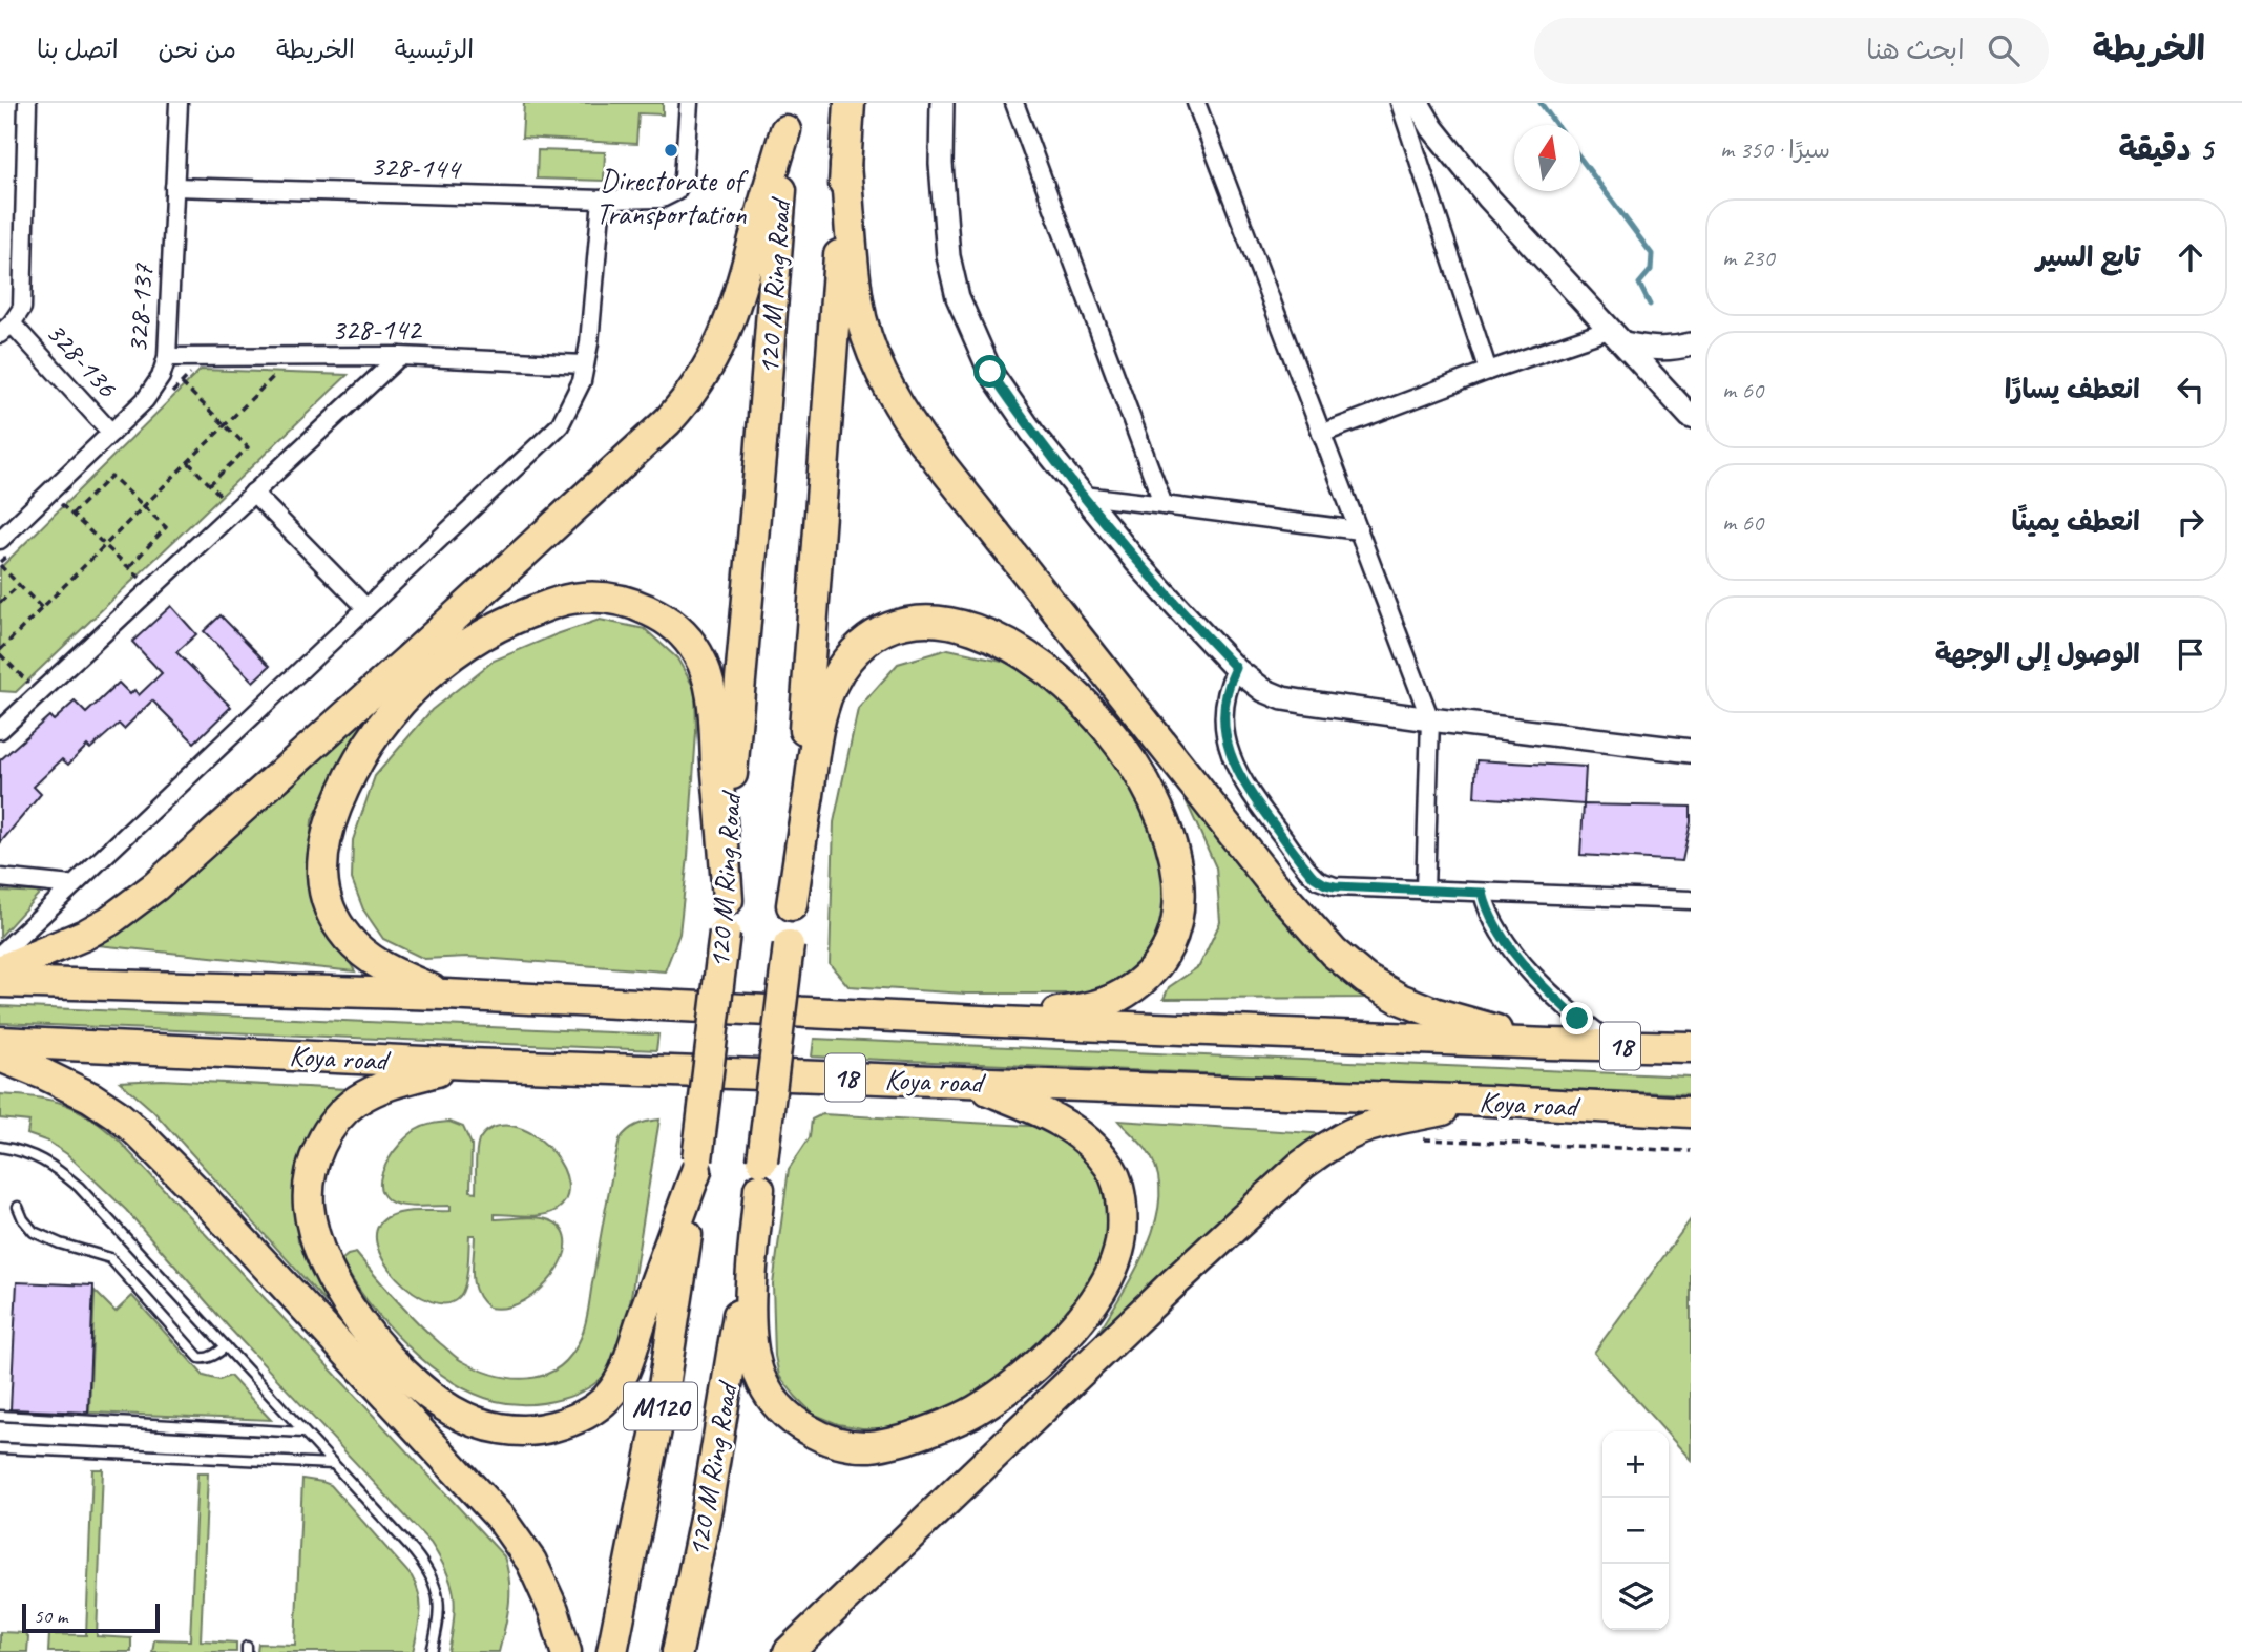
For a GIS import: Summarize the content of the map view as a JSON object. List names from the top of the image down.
{
  "streets": {
    "highway": [
      "120 M Ring Road",
      "18",
      "Koya road",
      "M120"
    ],
    "street": [
      "328-144",
      "328-137",
      "328-142",
      "328-136"
    ]
  },
  "crossings": [
    ["328-144", "328-137"],
    ["328-137", "328-142"],
    ["328-137", "328-136"],
    ["18", "Koya road"]
  ],
  "places": ["Directorate of Transportation"],
  "scale_bar": "50 m",
  "north": "top",
  "page": {
    "header": "الخريطة",
    "search": "ابحث هنا",
    "nav": [
      "الرئيسية",
      "الخريطة",
      "من نحن",
      "اتصل بنا"
    ],
    "heading": ["5 دقيقة", "سيرًا · 350 m"],
    "list": [
      ["تابع السير", "230 m"],
      ["انعطف يسارًا", "60 m"],
      ["انعطف يمينًا", "60 m"],
      "الوصول إلى الوجهة"
    ],
    "map_buttons": ["+", "−"],
    "scale": "50 m"
  }
}
